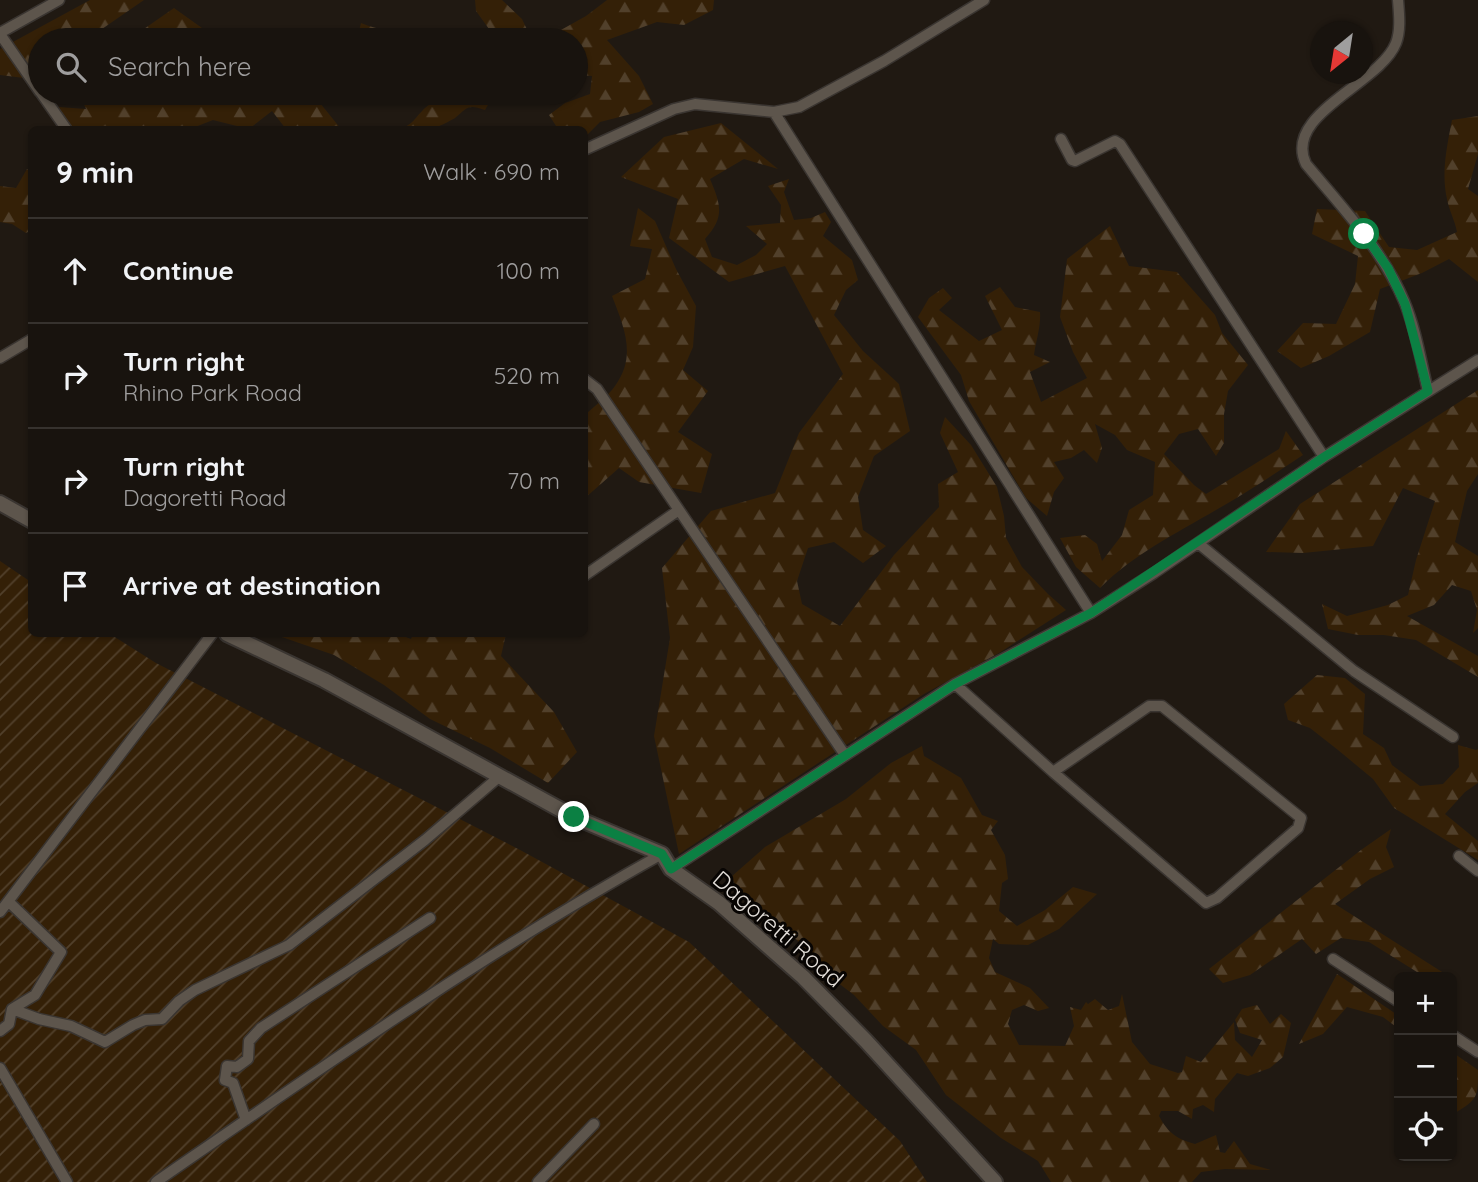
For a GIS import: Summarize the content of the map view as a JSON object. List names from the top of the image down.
{
  "streets": {
    "main road": ["Dagoretti Road"]
  },
  "north": "bottom left",
  "page": {
    "search": "Search here",
    "heading": ["9 min", "Walk · 690 m"],
    "list": [
      ["Continue", "100 m"],
      ["Turn right", "Rhino Park Road", "520 m"],
      ["Turn right", "Dagoretti Road", "70 m"],
      "Arrive at destination"
    ],
    "map_buttons": ["+", "−"]
  }
}
